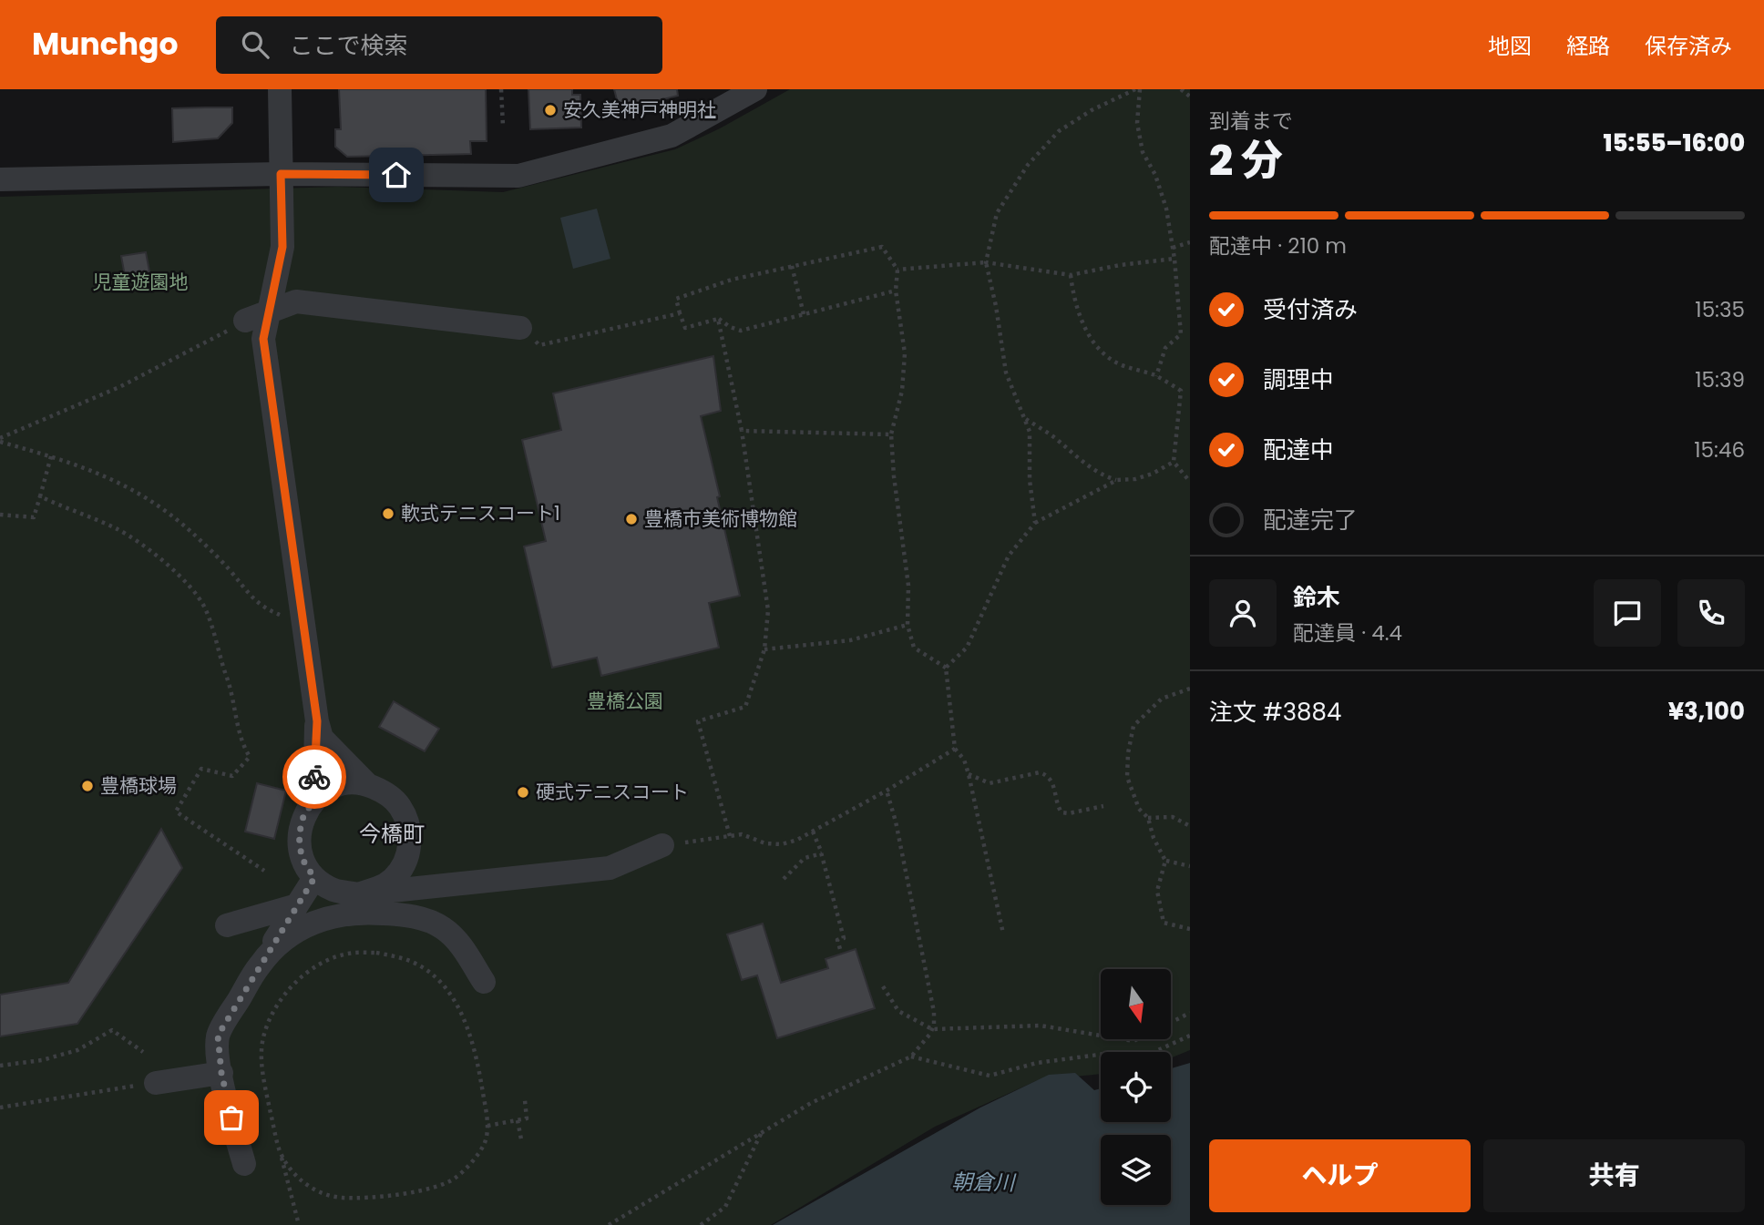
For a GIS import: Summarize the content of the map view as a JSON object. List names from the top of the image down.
{
  "districts": ["今橋町"],
  "water": ["朝倉川"],
  "parks": ["児童遊園地", "豊橋公園"],
  "places": [
    "安久美神戸神明社",
    "軟式テニスコート1",
    "豊橋市美術博物館",
    "豊橋球場",
    "硬式テニスコート"
  ],
  "north": "bottom",
  "page": {
    "header": "Munchgo",
    "search": "ここで検索",
    "nav": ["地図", "経路", "保存済み"],
    "heading": ["2 分", "到着まで", "15:55–16:00"],
    "panel": [
      "鈴木",
      "配達員 · 4.4",
      "注文 #3884",
      "¥3,100"
    ],
    "bar": "配達中 · 210 m",
    "list": [
      ["受付済み", "15:35"],
      ["調理中", "15:39"],
      ["配達中", "15:46"],
      "配達完了"
    ],
    "buttons": ["ヘルプ", "共有"]
  }
}
